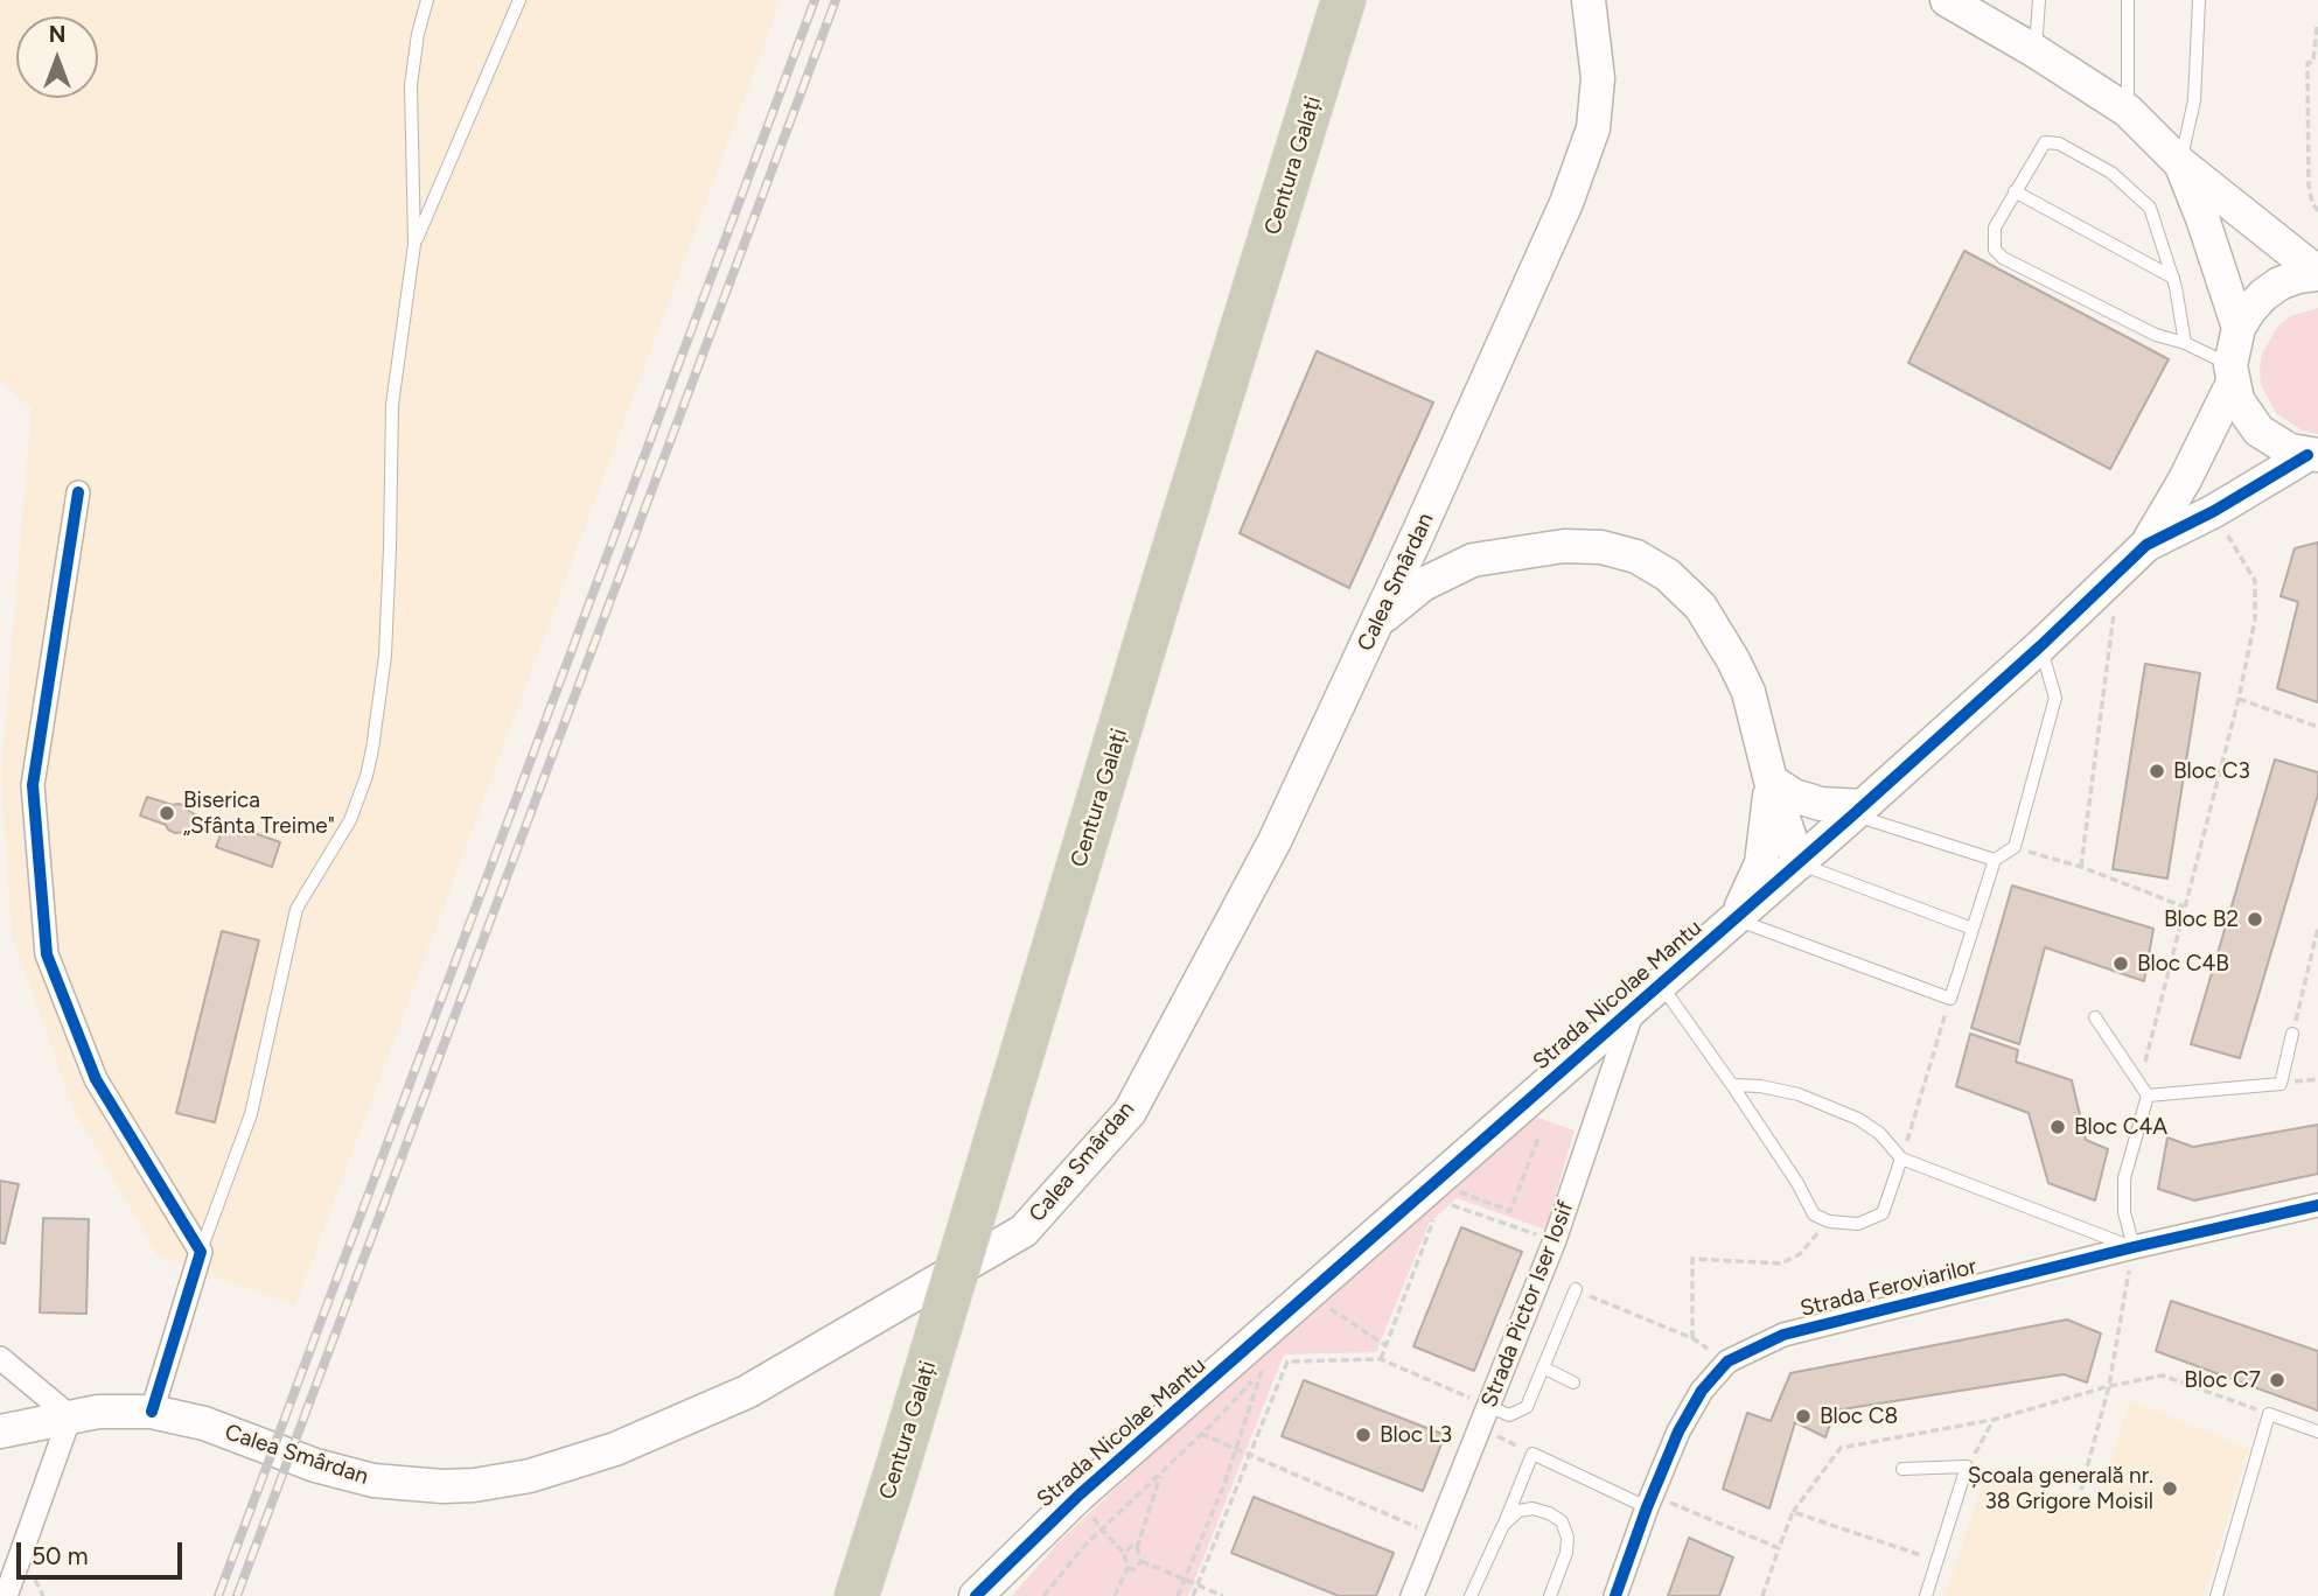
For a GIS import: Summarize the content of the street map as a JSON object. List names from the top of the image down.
{
  "streets": {
    "highway": ["Centura Galați"],
    "main road": ["Calea Smârdan", "Strada Nicolae Mantu"],
    "street": ["Strada Feroviarilor", "Strada Pictor Iser Iosif"]
  },
  "crossings": [
    ["Strada Nicolae Mantu", "Strada Pictor Iser Iosif"]
  ],
  "places": [
    "Bloc C3",
    "Biserica „Sfânta Treime\"",
    "Bloc B2",
    "Bloc C4B",
    "Bloc C4A",
    "Bloc C7",
    "Bloc C8",
    "Bloc L3",
    "Școala generală nr. 38 Grigore Moisil"
  ],
  "scale_bar": "50 m",
  "north": "top"
}
